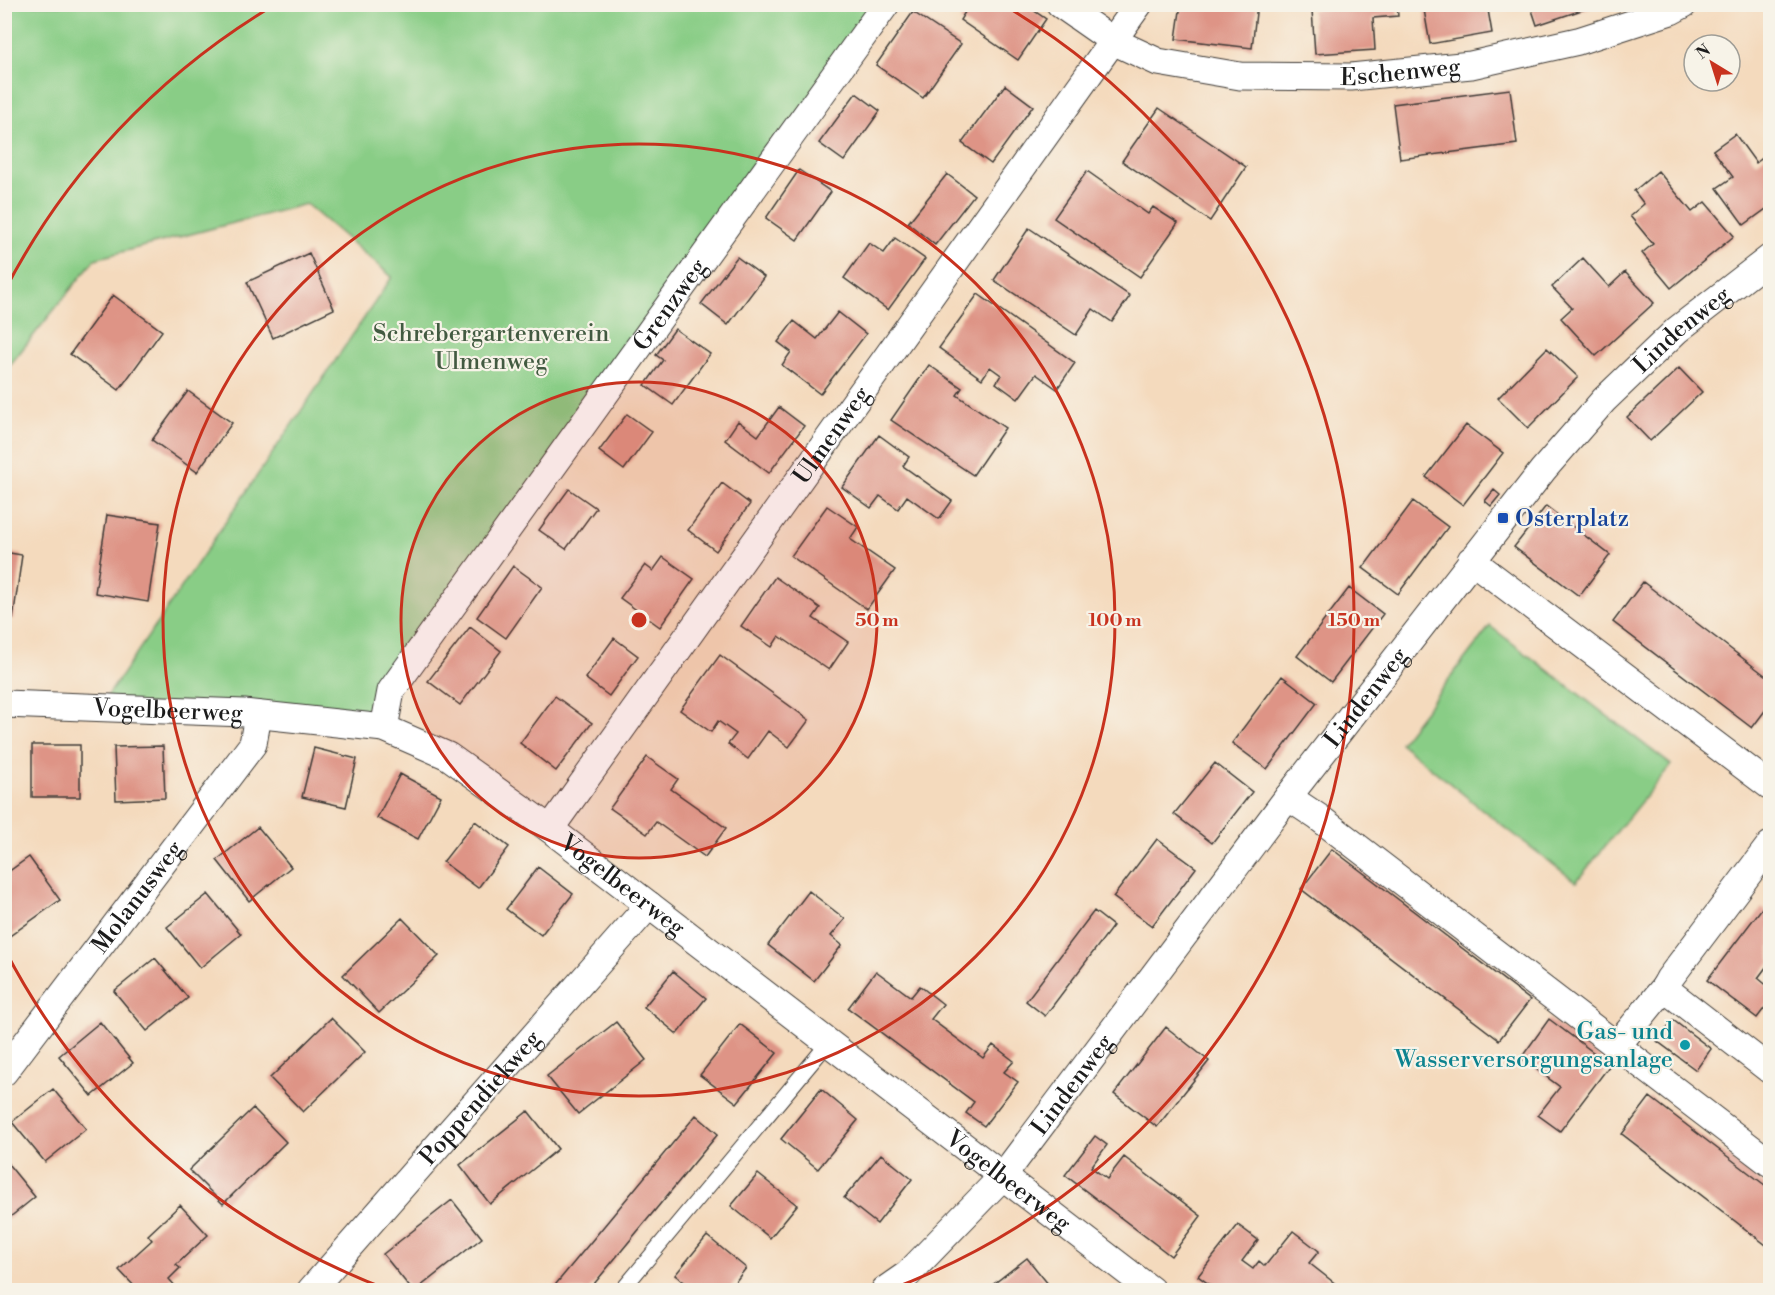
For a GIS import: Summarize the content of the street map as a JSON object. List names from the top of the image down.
{
  "streets": {
    "street": [
      "Eschenweg",
      "Grenzweg",
      "Lindenweg",
      "Ulmenweg",
      "Vogelbeerweg",
      "Molanusweg",
      "Poppendiekweg"
    ]
  },
  "crossings": [
    ["Eschenweg", "Ulmenweg"],
    ["Grenzweg", "Vogelbeerweg"],
    ["Lindenweg", "Vogelbeerweg"],
    ["Ulmenweg", "Vogelbeerweg"],
    ["Vogelbeerweg", "Molanusweg"],
    ["Vogelbeerweg", "Poppendiekweg"]
  ],
  "parks": ["Schrebergartenverein Ulmenweg"],
  "places": {
    "transit": ["Osterplatz"],
    "other": ["Gas- und Wasserversorgungsanlage"]
  },
  "north": "top left",
  "rings": ["50 m", "100 m", "150 m"]
}
